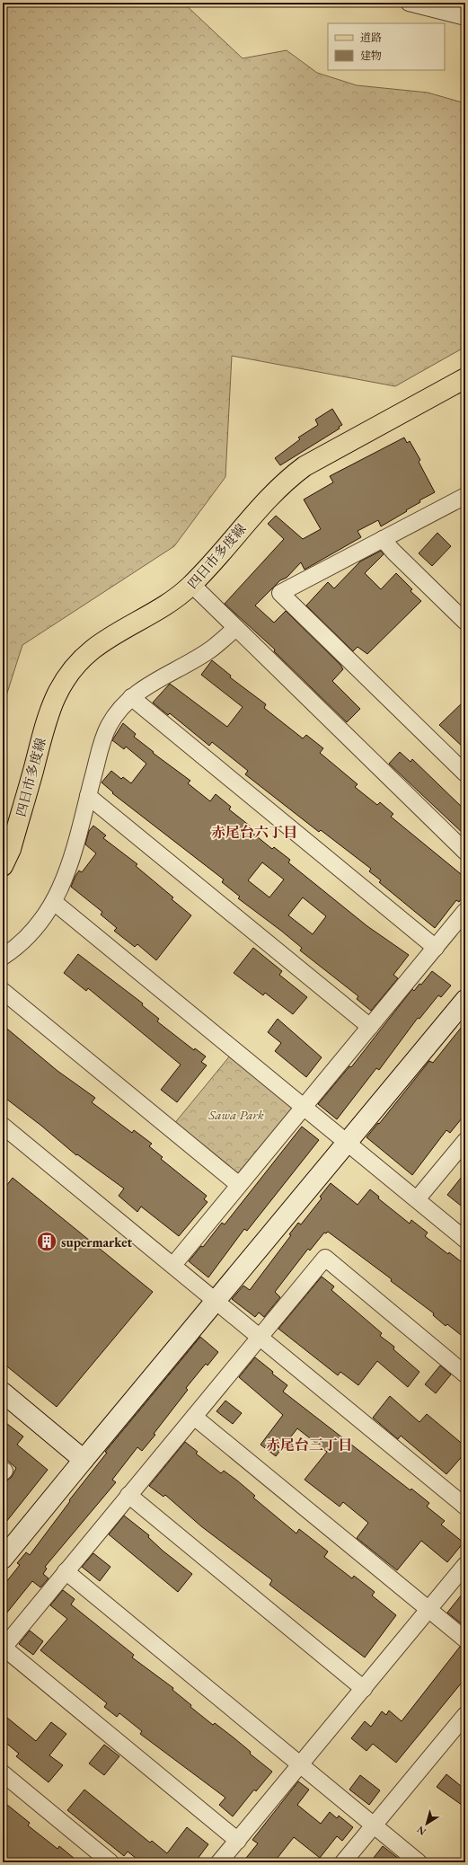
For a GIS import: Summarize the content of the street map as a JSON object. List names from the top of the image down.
{
  "streets": {
    "main road": ["四日市多度線"]
  },
  "districts": ["赤尾台六丁目", "赤尾台三丁目"],
  "parks": ["Sawa Park"],
  "places": {
    "building": ["supermarket"]
  },
  "legend": ["道路", "建物"],
  "north": "bottom left"
}
